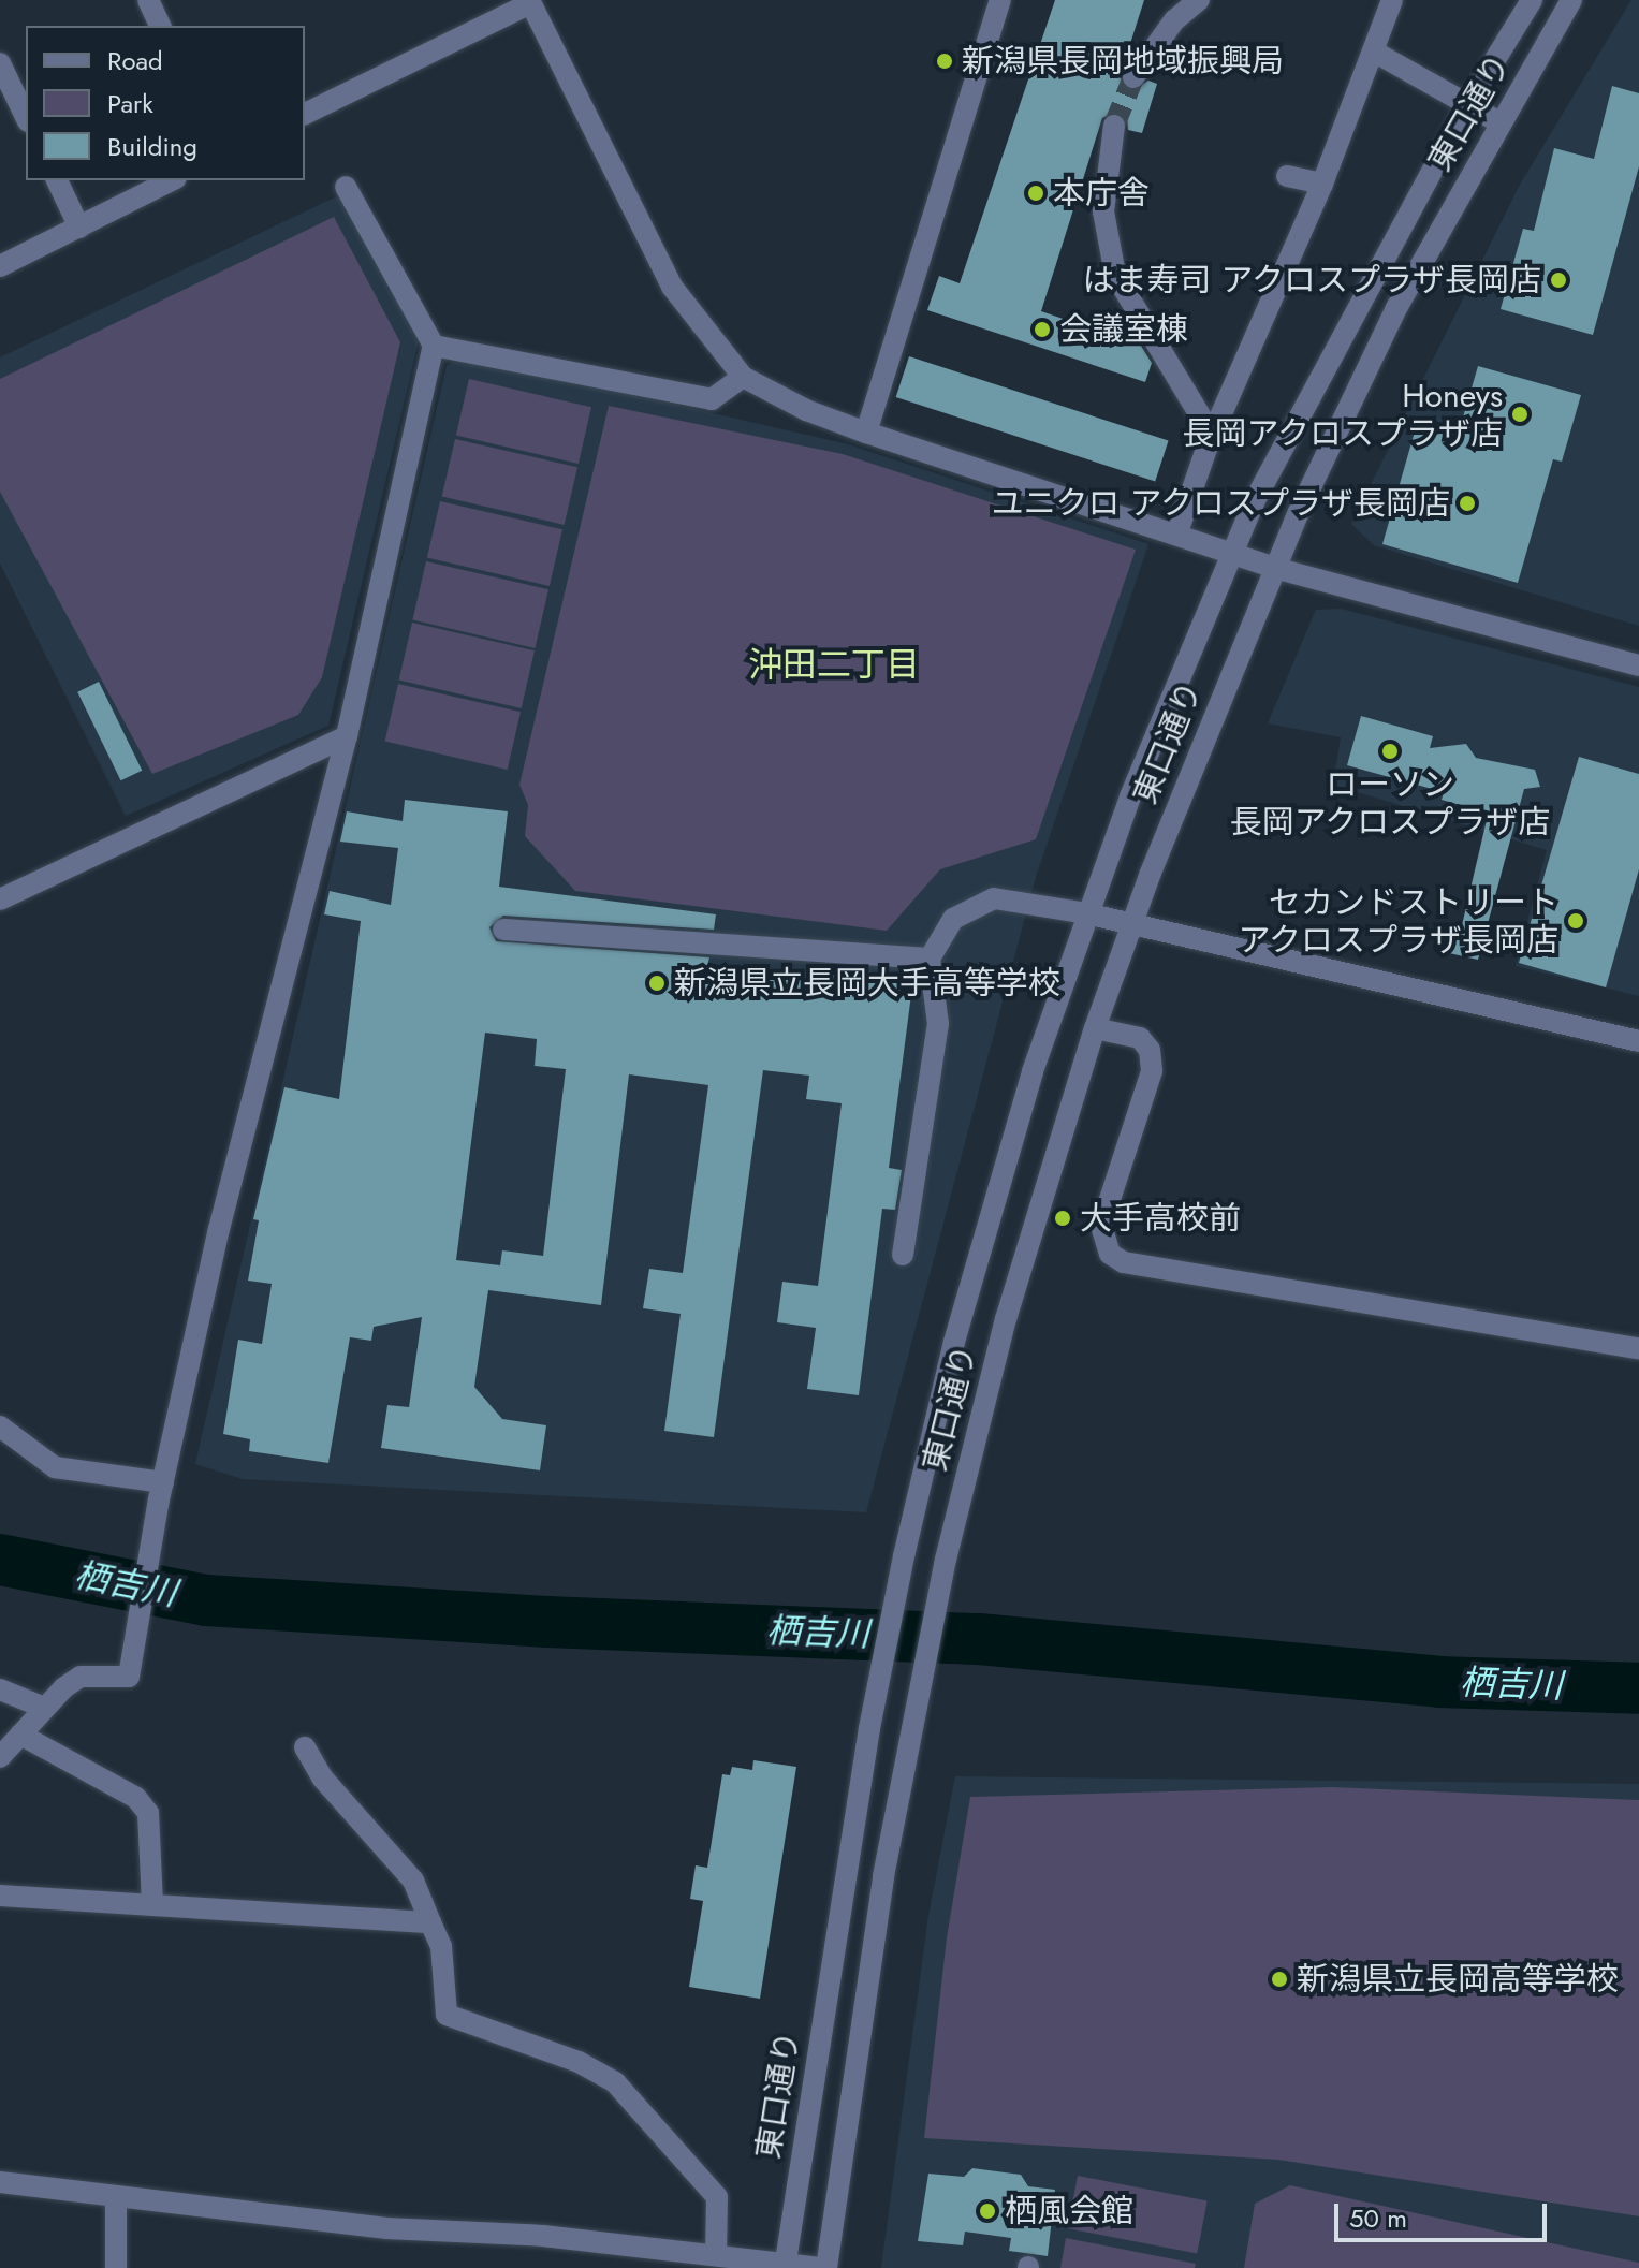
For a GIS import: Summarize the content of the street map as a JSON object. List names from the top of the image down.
{
  "streets": {
    "street": ["東口通り"]
  },
  "districts": ["沖田二丁目"],
  "water": ["栖吉川"],
  "places": [
    "新潟県長岡地域振興局",
    "本庁舎",
    "はま寿司 アクロスプラザ長岡店",
    "会議室棟",
    "Honeys 長岡アクロスプラザ店",
    "ユニクロ アクロスプラザ長岡店",
    "ローソン 長岡アクロスプラザ店",
    "セカンドストリート アクロスプラザ長岡店",
    "新潟県立長岡大手高等学校",
    "大手高校前",
    "新潟県立長岡高等学校",
    "栖風会館"
  ],
  "legend": ["Road", "Park", "Building"],
  "scale_bar": "50 m"
}
